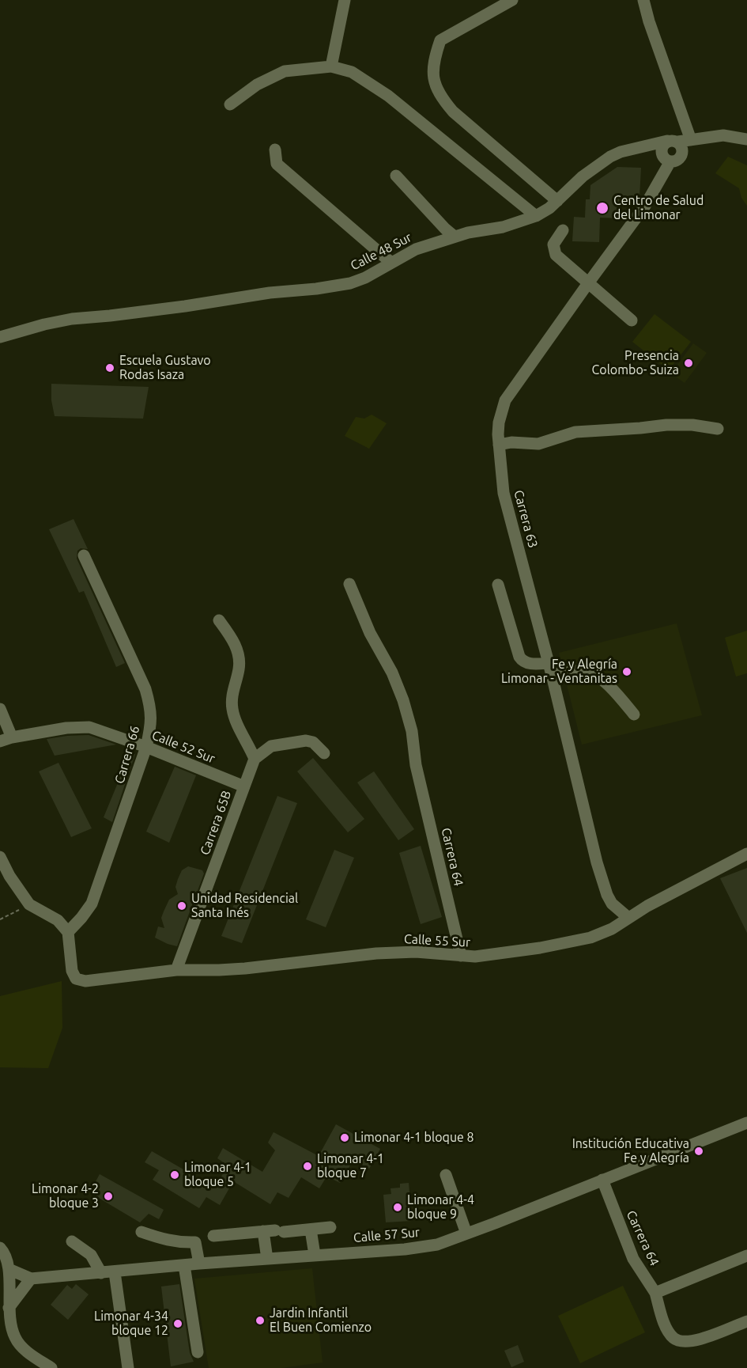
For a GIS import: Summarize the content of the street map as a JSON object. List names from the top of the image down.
{
  "streets": {
    "street": [
      "Calle 48 Sur",
      "Carrera 63",
      "Calle 52 Sur",
      "Carrera 66",
      "Carrera 65B",
      "Carrera 64",
      "Calle 55 Sur",
      "Calle 57 Sur"
    ]
  },
  "crossings": [
    ["Calle 48 Sur", "Carrera 63"],
    ["Carrera 63", "Calle 55 Sur"],
    ["Calle 52 Sur", "Carrera 66"],
    ["Calle 52 Sur", "Carrera 65B"],
    ["Carrera 66", "Calle 55 Sur"],
    ["Carrera 65B", "Calle 55 Sur"],
    ["Carrera 64", "Calle 55 Sur"],
    ["Carrera 64", "Calle 57 Sur"]
  ],
  "places": [
    "Centro de Salud del Limonar",
    "Presencia Colombo- Suiza",
    "Escuela Gustavo Rodas Isaza",
    "Fe y Alegría Limonar - Ventanitas",
    "Unidad Residencial Santa Inés",
    "Limonar 4-1 bloque 8",
    "Institución Educativa Fe y Alegría",
    "Limonar 4-1 bloque 7",
    "Limonar 4-1 bloque 5",
    "Limonar 4-2 bloque 3",
    "Limonar 4-4 bloque 9",
    "Jardin Infantil El Buen Comienzo",
    "Limonar 4-34 bloque 12"
  ]
}
